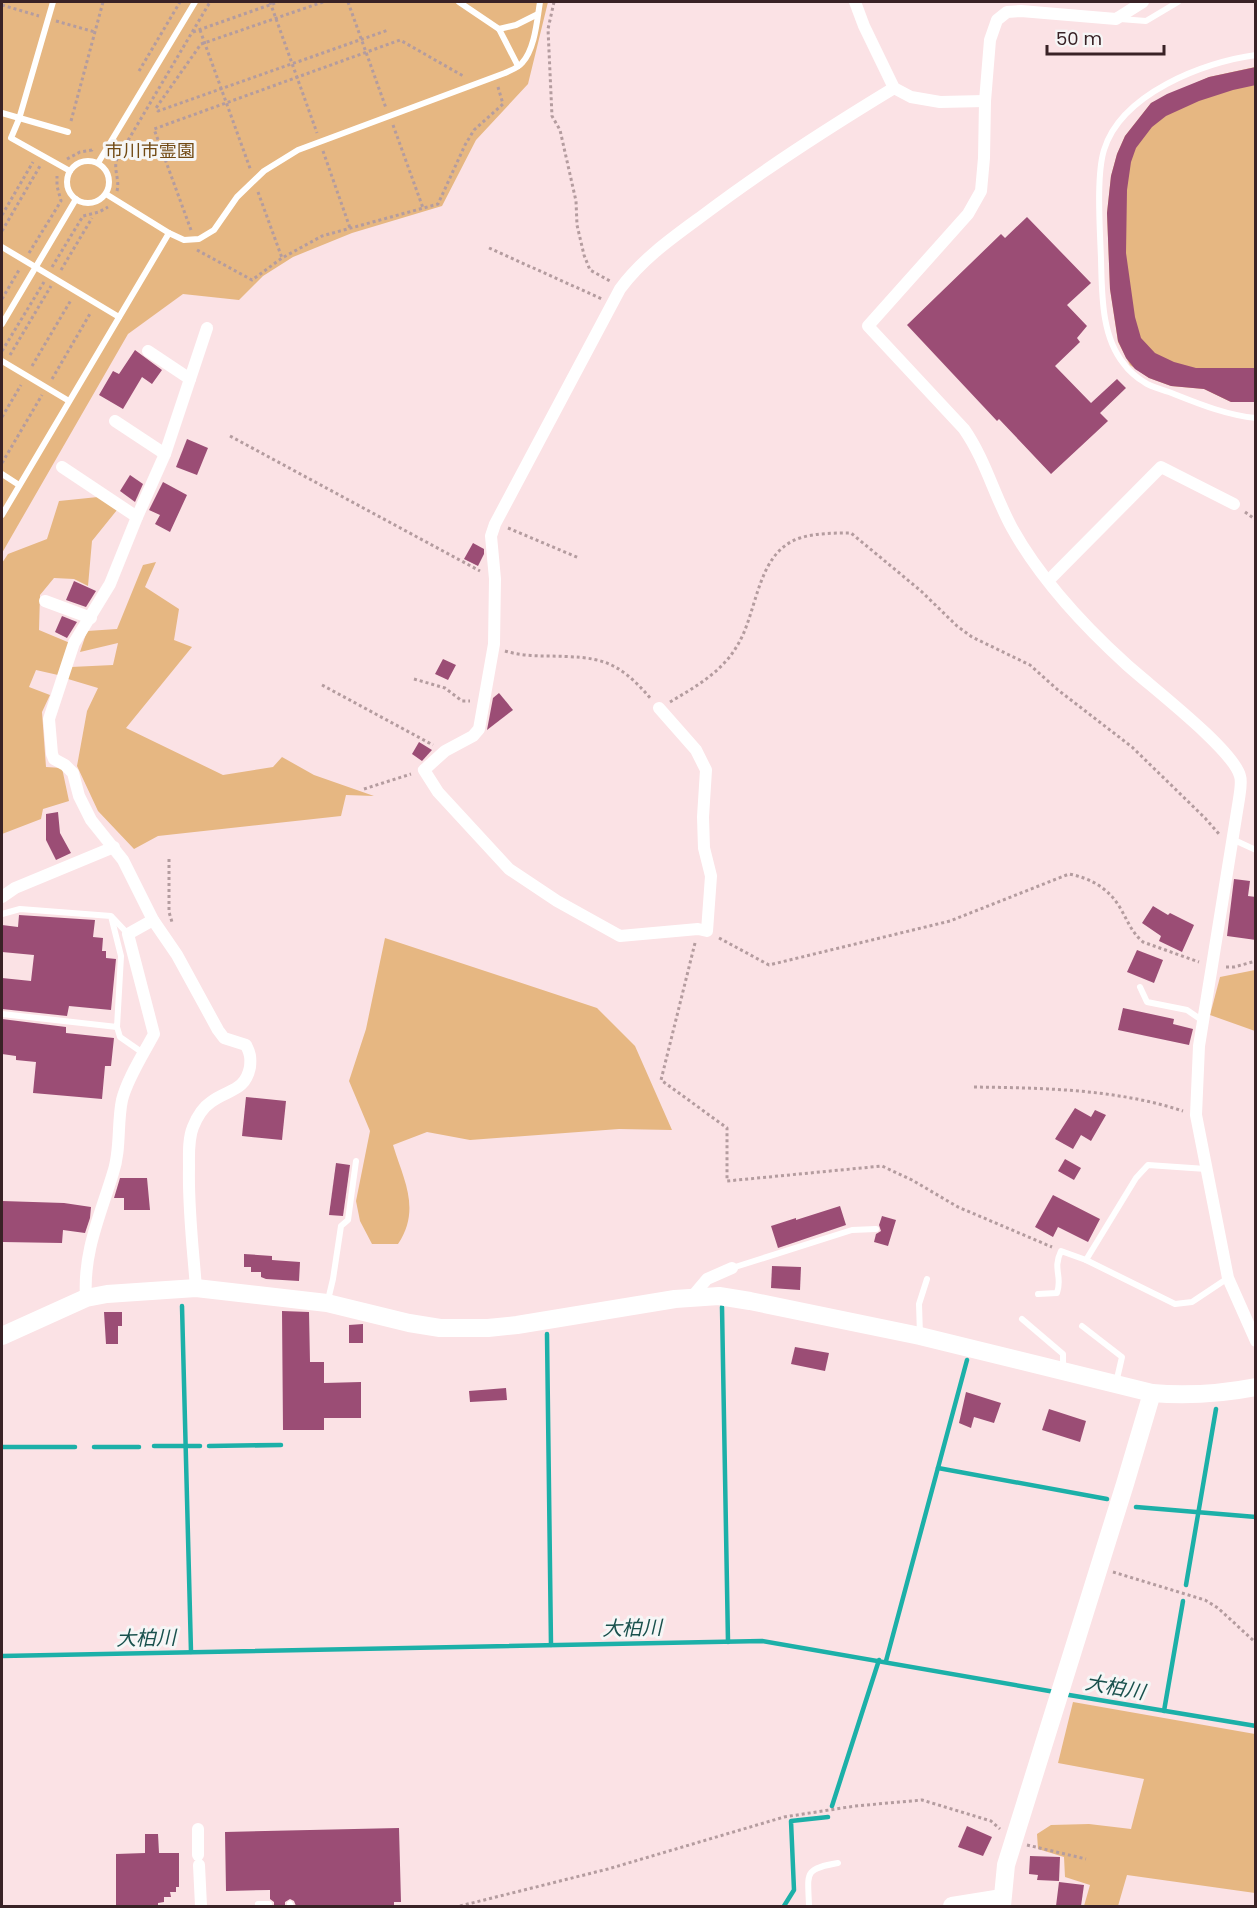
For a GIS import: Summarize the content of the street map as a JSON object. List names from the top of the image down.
{
  "water": ["大柏川"],
  "parks": ["市川市霊園"],
  "scale_bar": "50 m"
}
